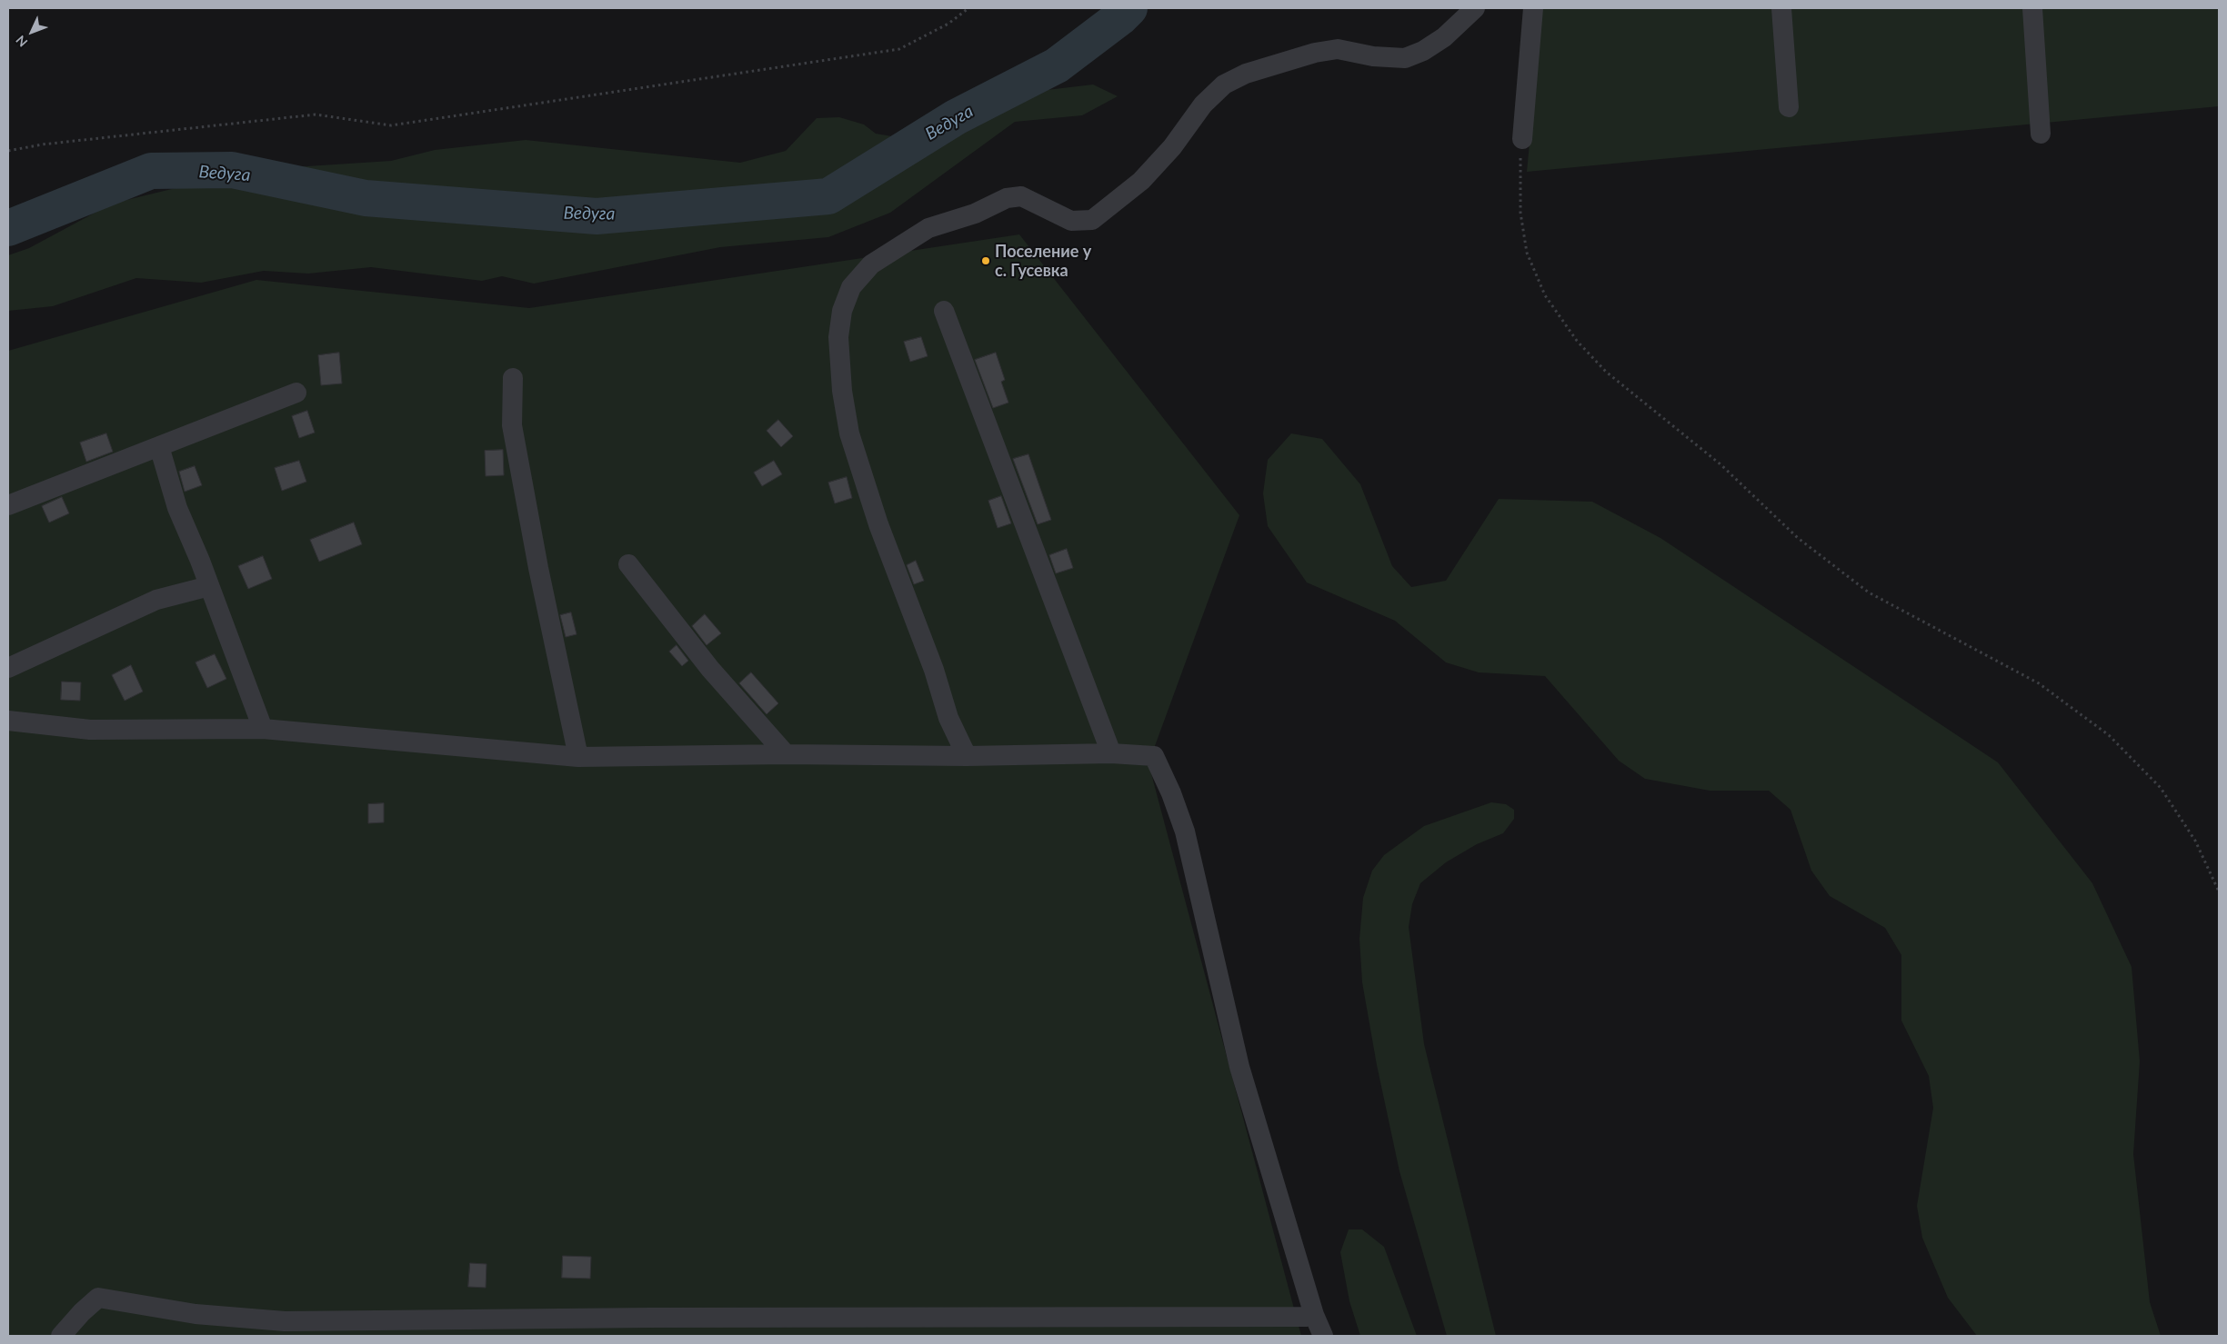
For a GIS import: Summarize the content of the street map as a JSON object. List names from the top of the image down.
{
  "water": ["Ведуга"],
  "places": ["Поселение у с. Гусевка"],
  "north": "bottom left"
}
